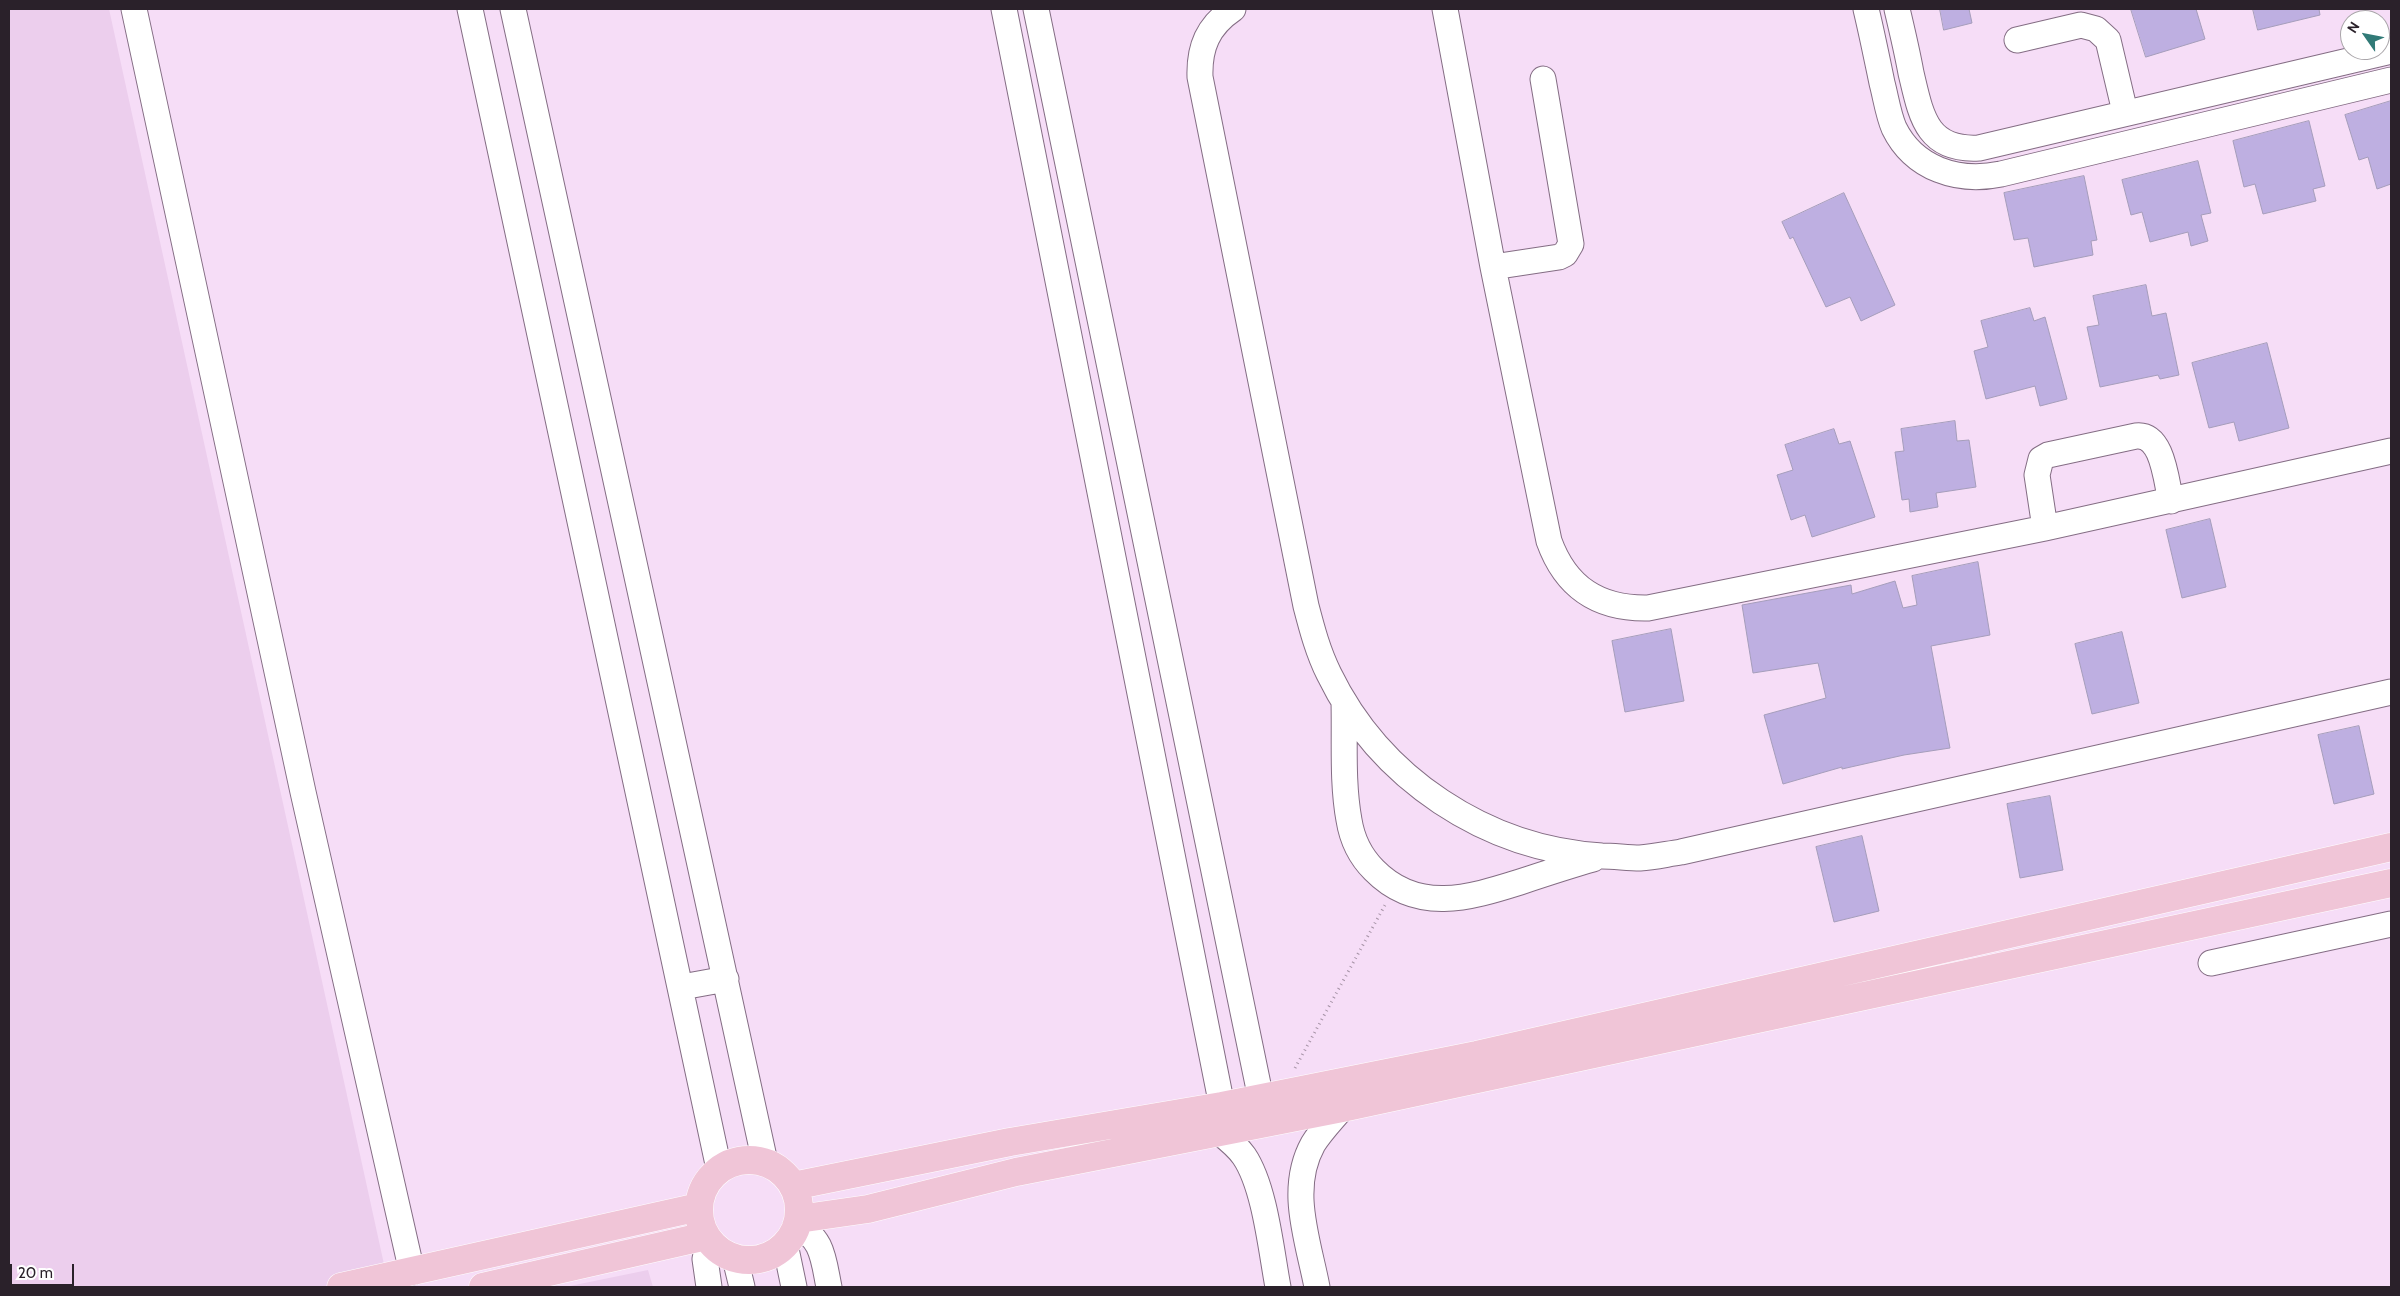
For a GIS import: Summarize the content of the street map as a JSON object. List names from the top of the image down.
{
  "scale_bar": "20 m",
  "north": "top left"
}
